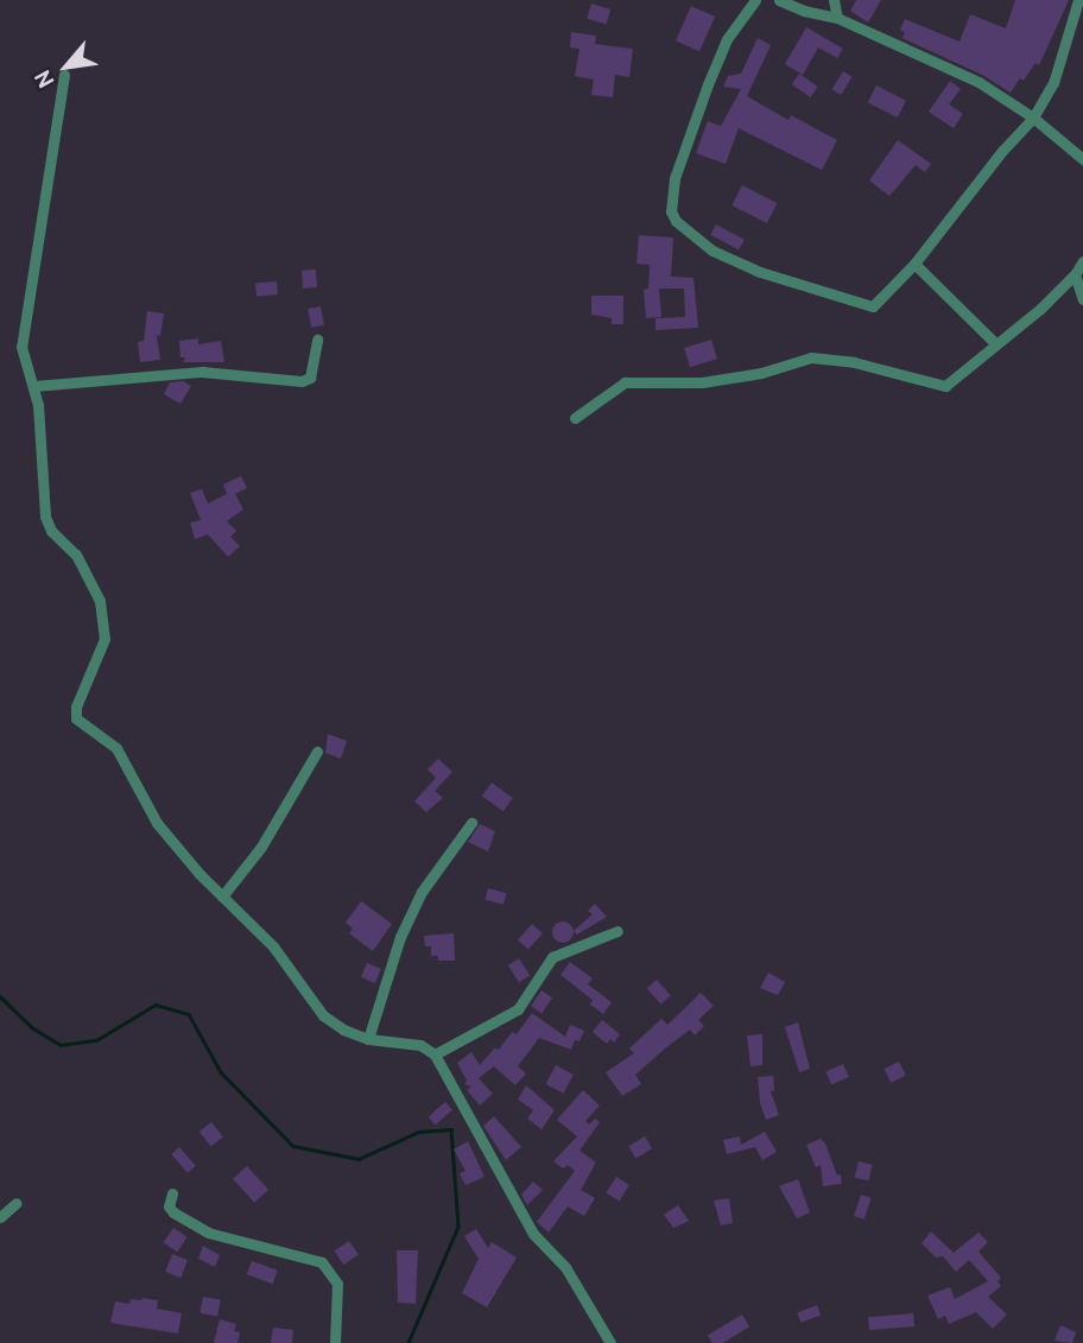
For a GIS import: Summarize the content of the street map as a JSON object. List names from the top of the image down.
{
  "north": "bottom left"
}
